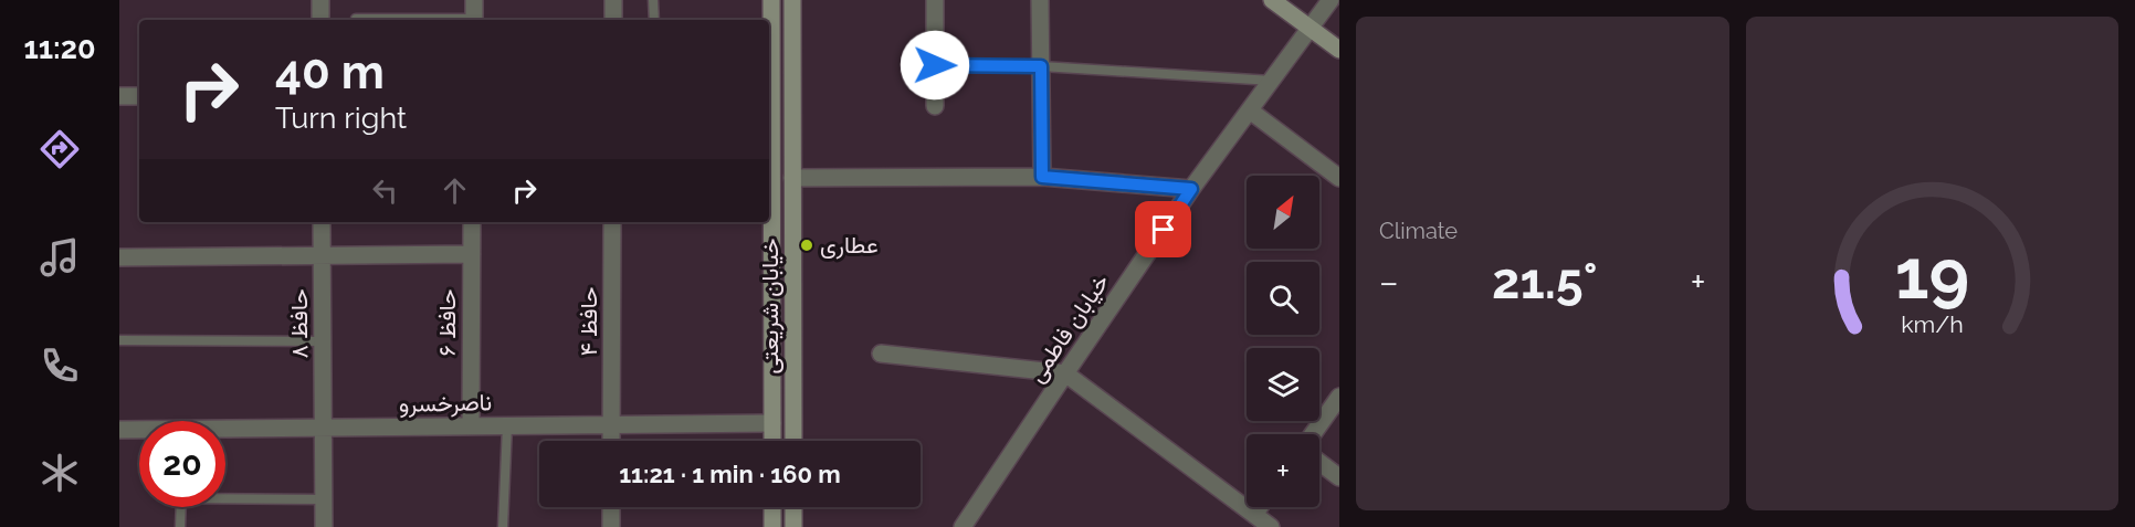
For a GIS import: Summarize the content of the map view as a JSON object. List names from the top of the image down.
{
  "streets": {
    "street": [
      "خیابان شریعتی",
      "حافظ ۴",
      "حافظ ۶",
      "حافظ ۸",
      "خیابان فاطمی",
      "ناصرخسرو"
    ]
  },
  "crossings": [
    ["خیابان شریعتی", "ناصرخسرو"],
    ["حافظ ۴", "ناصرخسرو"],
    ["حافظ ۶", "ناصرخسرو"],
    ["حافظ ۸", "ناصرخسرو"]
  ],
  "places": ["عطاری"],
  "north": "top right",
  "page": {
    "tabs": "11:20",
    "tile": "Climate",
    "turn": ["40 m", "Turn right"],
    "map_buttons": "+",
    "heat": ["−", "21.5°", "+"],
    "limit": "20",
    "trip": "11:21 · 1 min · 160 m",
    "gauge": ["19", "km/h"]
  }
}
